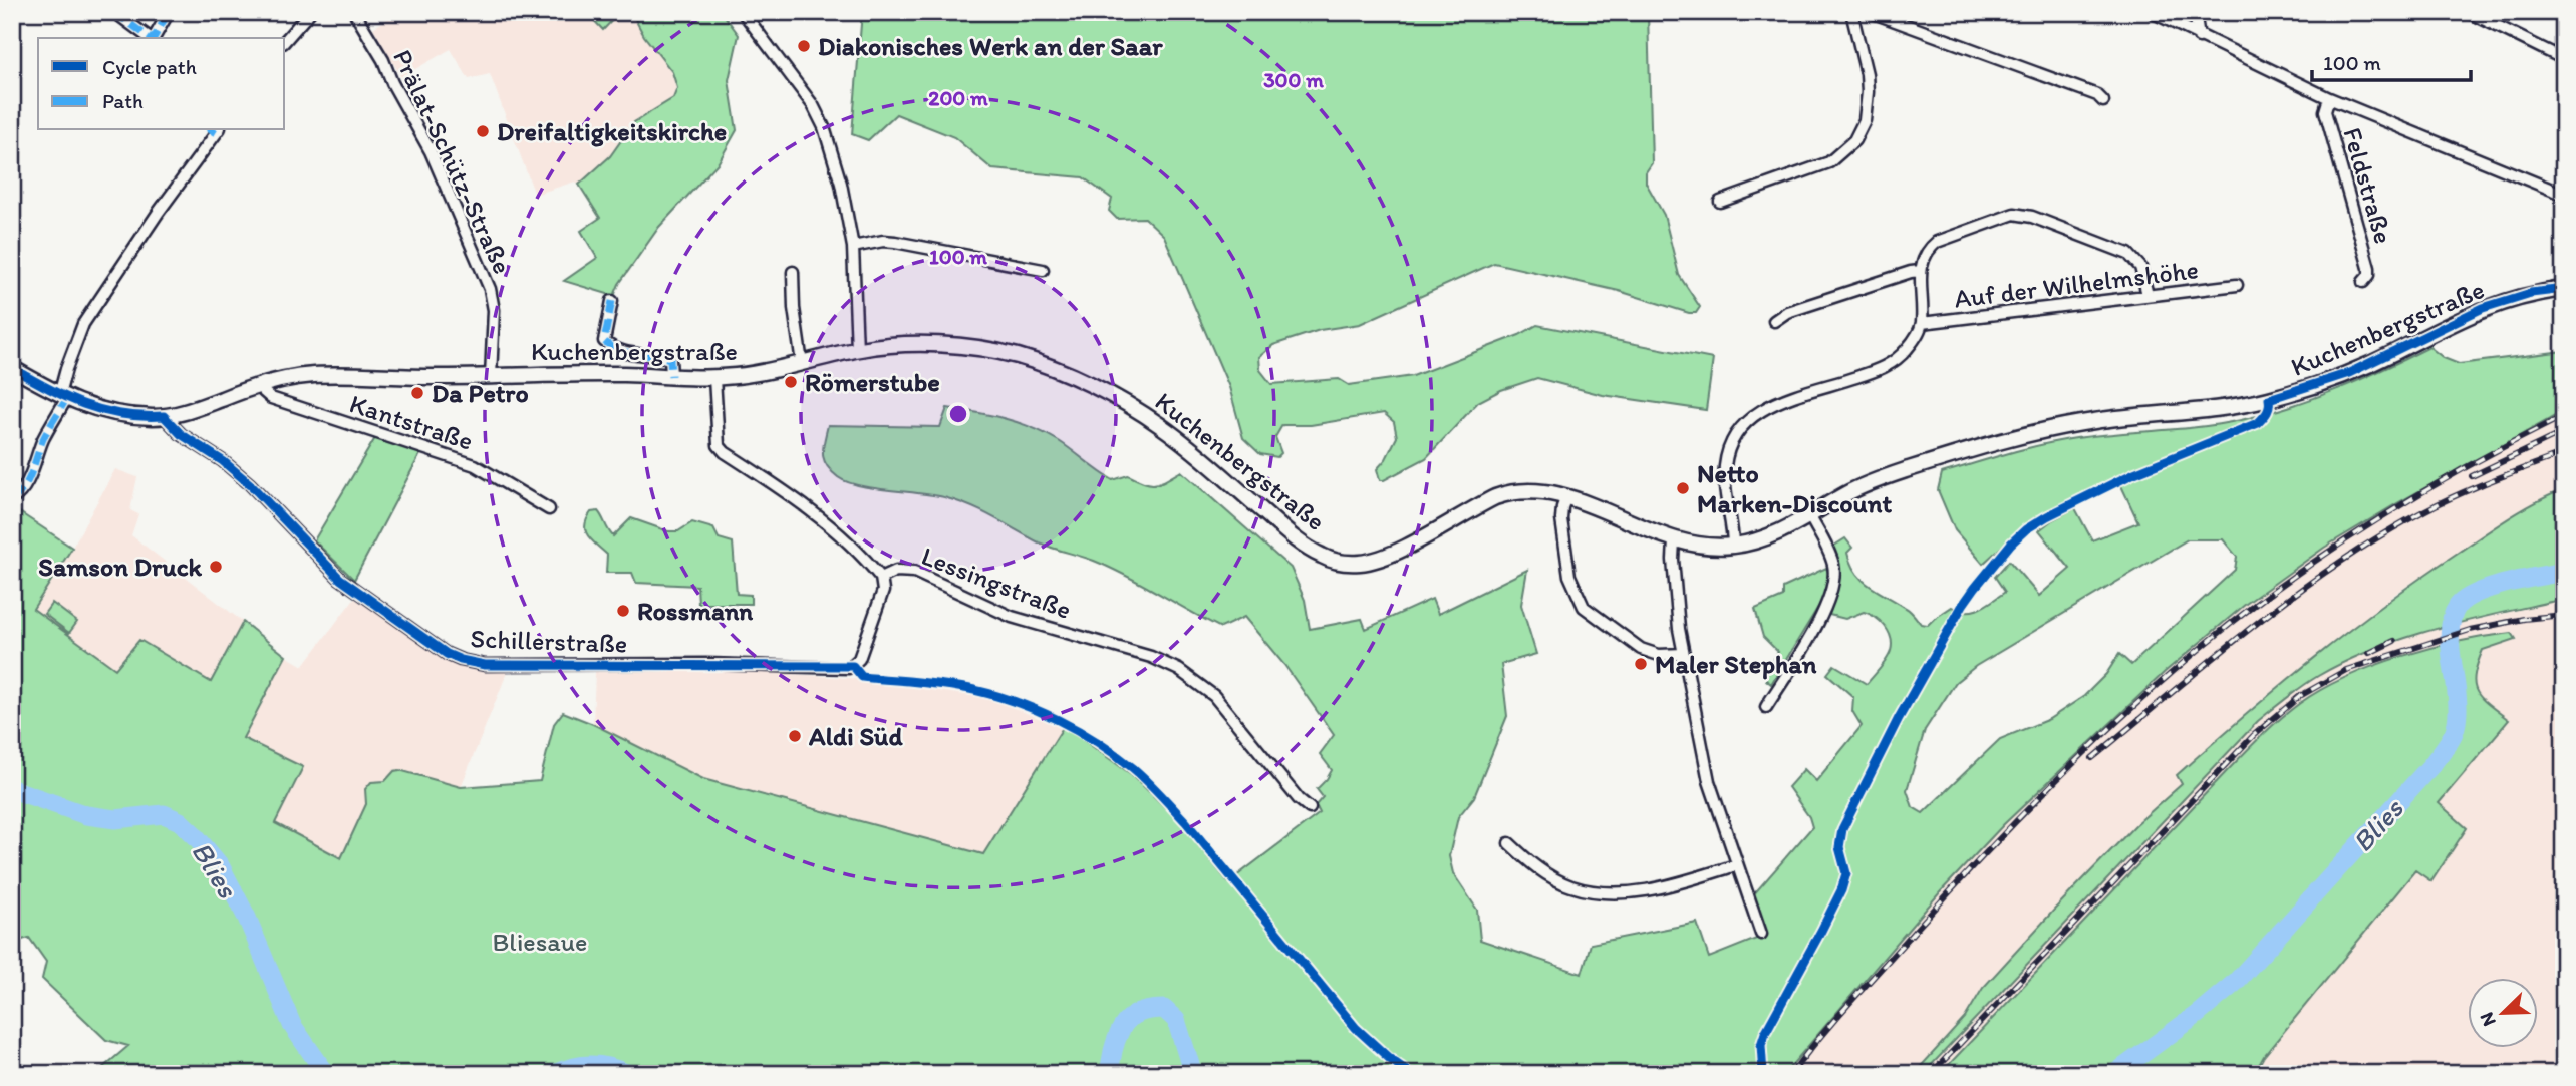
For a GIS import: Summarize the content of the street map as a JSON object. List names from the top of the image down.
{
  "streets": {
    "main road": ["Kuchenbergstraße"],
    "street": [
      "Prälat-Schütz-Straße",
      "Feldstraße",
      "Auf der Wilhelmshöhe",
      "Kantstraße",
      "Lessingstraße",
      "Schillerstraße"
    ]
  },
  "crossings": [
    ["Prälat-Schütz-Straße", "Kuchenbergstraße"],
    ["Kuchenbergstraße", "Kantstraße"],
    ["Kuchenbergstraße", "Lessingstraße"],
    ["Kuchenbergstraße", "Schillerstraße"],
    ["Lessingstraße", "Schillerstraße"]
  ],
  "water": ["Blies"],
  "parks": ["Bliesaue"],
  "places": [
    "Diakonisches Werk an der Saar",
    "Dreifaltigkeitskirche",
    "Römerstube",
    "Da Petro",
    "Netto Marken-Discount",
    "Samson Druck",
    "Rossmann",
    "Maler Stephan",
    "Aldi Süd"
  ],
  "legend": ["Cycle path", "Path"],
  "scale_bar": "100 m",
  "north": "bottom left",
  "rings": ["300 m", "200 m", "100 m"]
}
